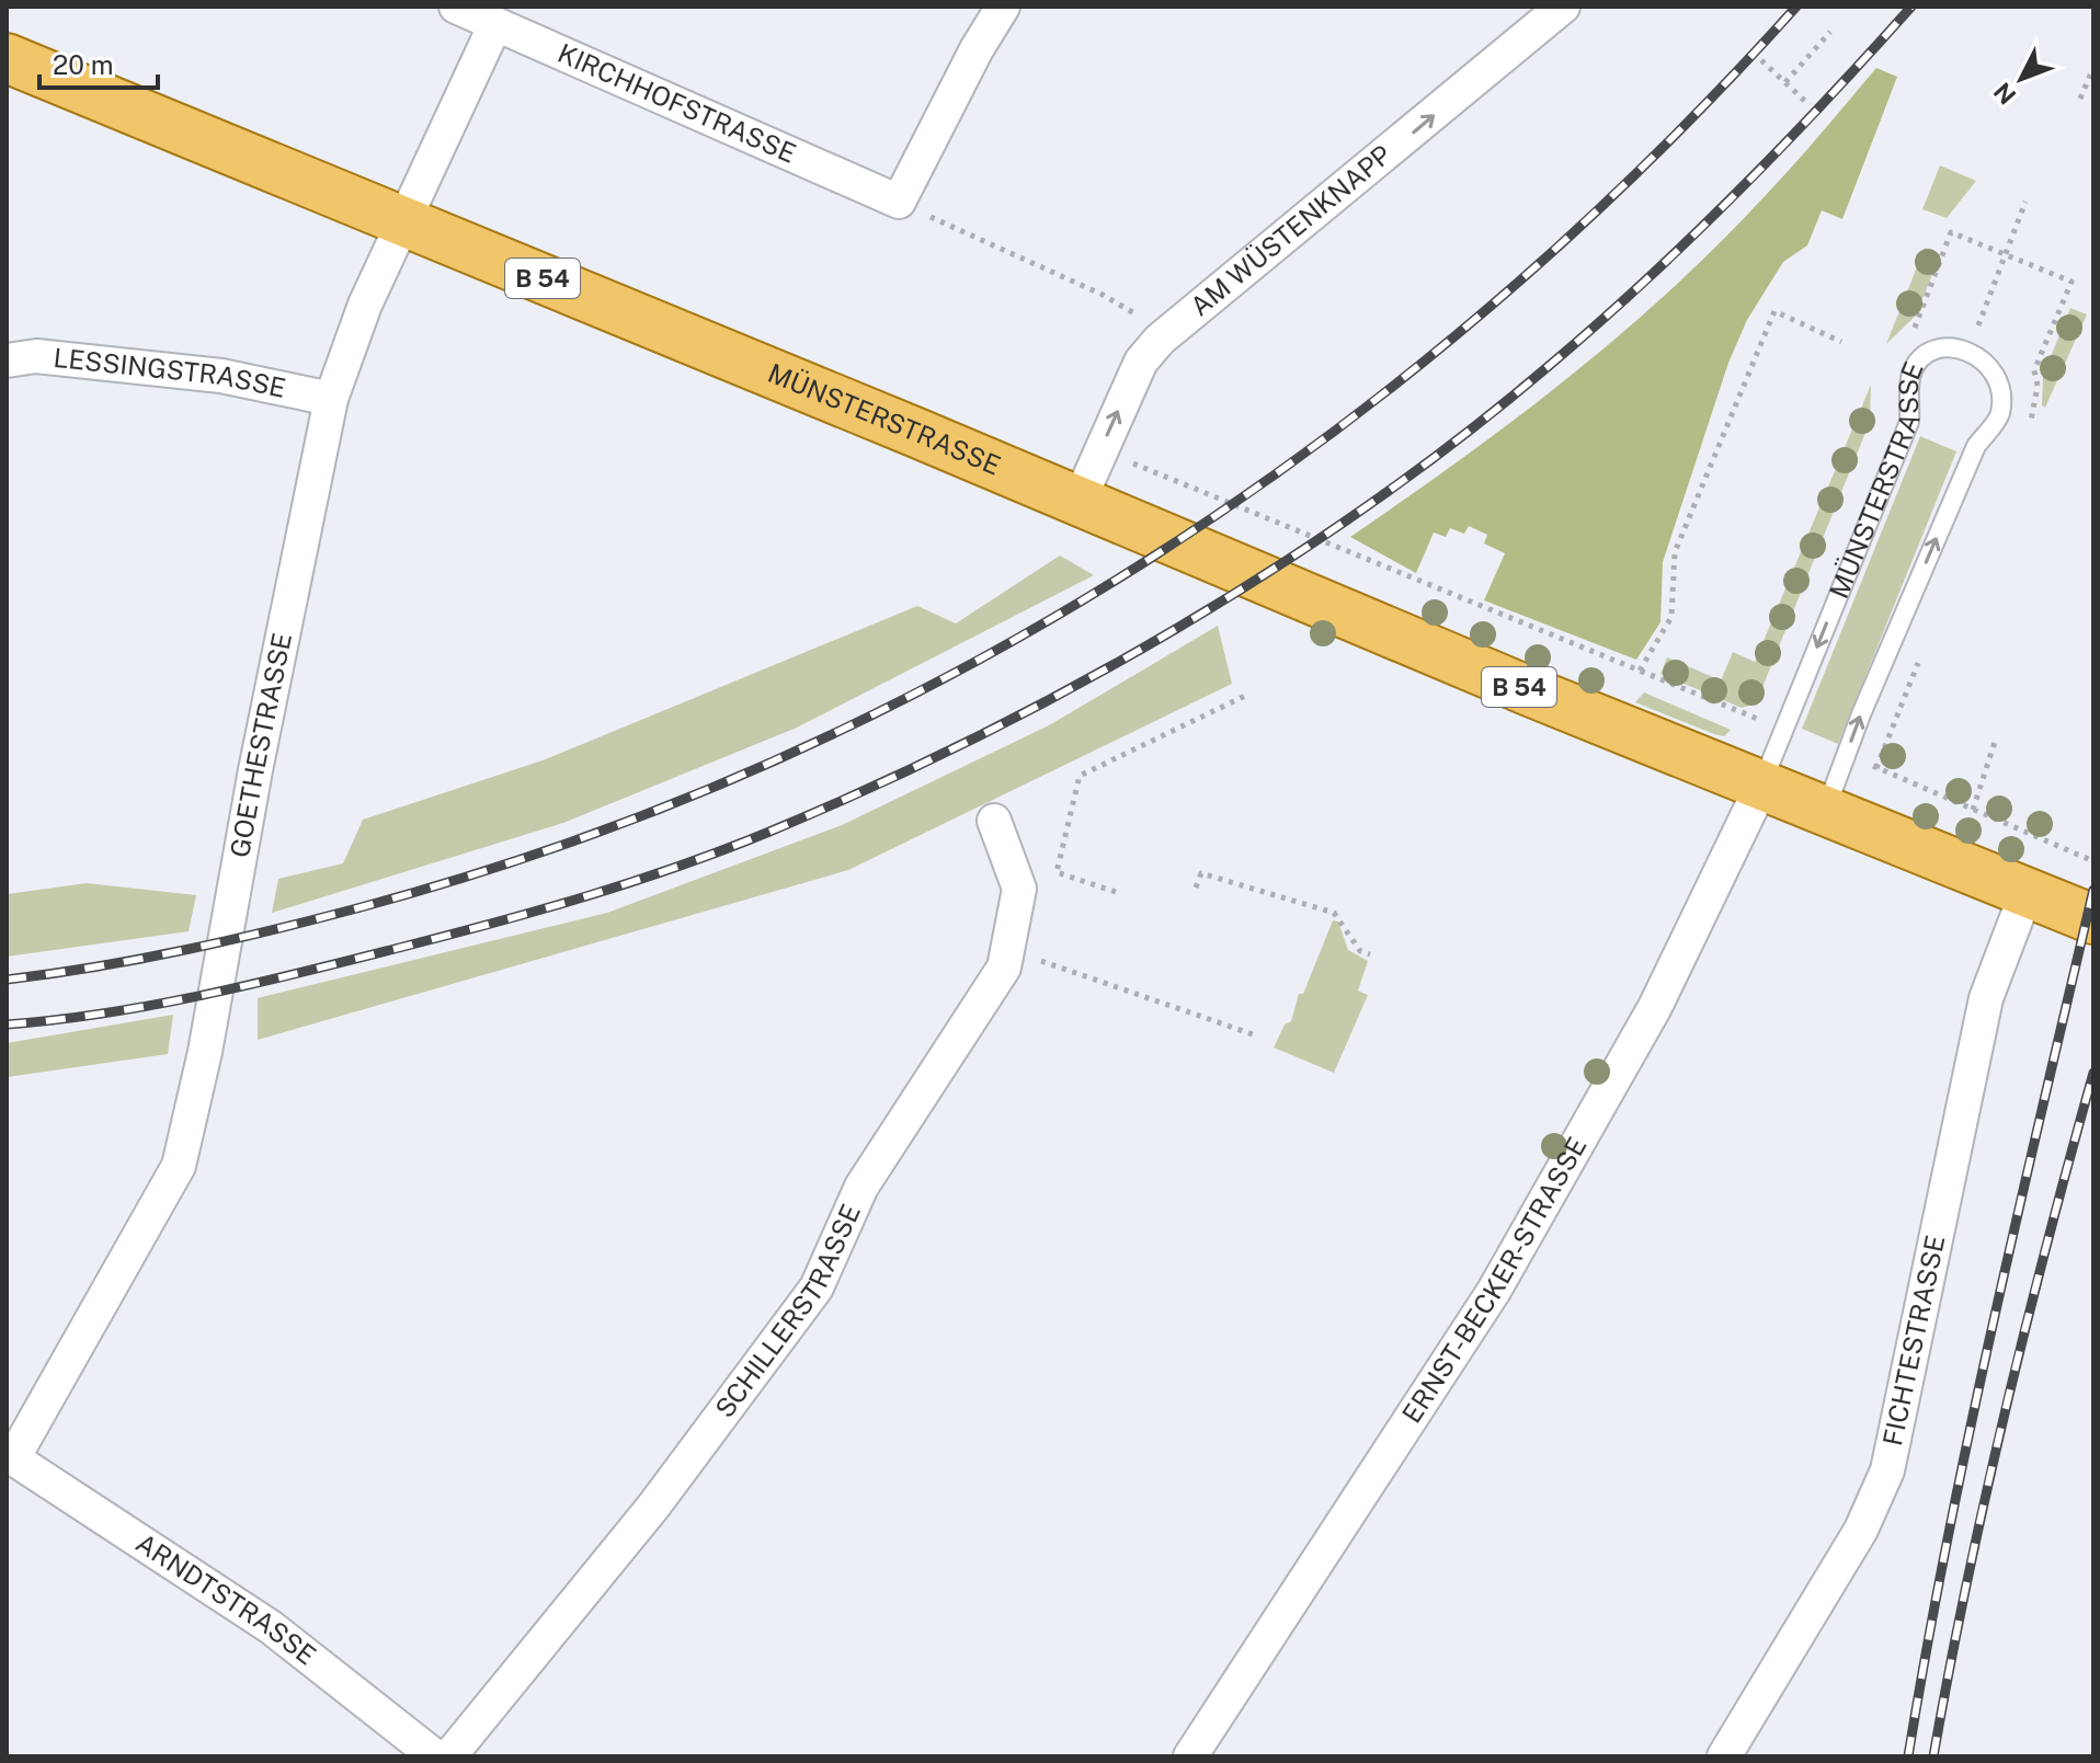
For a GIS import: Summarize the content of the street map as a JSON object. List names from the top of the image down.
{
  "streets": {
    "main road": ["B 54", "MÜNSTERSTRASSE"],
    "street": [
      "KIRCHHOFSTRASSE",
      "AM WÜSTENKNAPP",
      "LESSINGSTRASSE",
      "GOETHESTRASSE",
      "ERNST-BECKER-STRASSE",
      "SCHILLERSTRASSE",
      "FICHTESTRASSE",
      "ARNDTSTRASSE"
    ]
  },
  "crossings": [
    ["KIRCHHOFSTRASSE", "GOETHESTRASSE"],
    ["AM WÜSTENKNAPP", "MÜNSTERSTRASSE"],
    ["LESSINGSTRASSE", "GOETHESTRASSE"],
    ["MÜNSTERSTRASSE", "GOETHESTRASSE"],
    ["MÜNSTERSTRASSE", "ERNST-BECKER-STRASSE"],
    ["MÜNSTERSTRASSE", "FICHTESTRASSE"],
    ["GOETHESTRASSE", "ARNDTSTRASSE"]
  ],
  "one_way": ["AM WÜSTENKNAPP"],
  "scale_bar": "20 m",
  "north": "bottom left"
}
